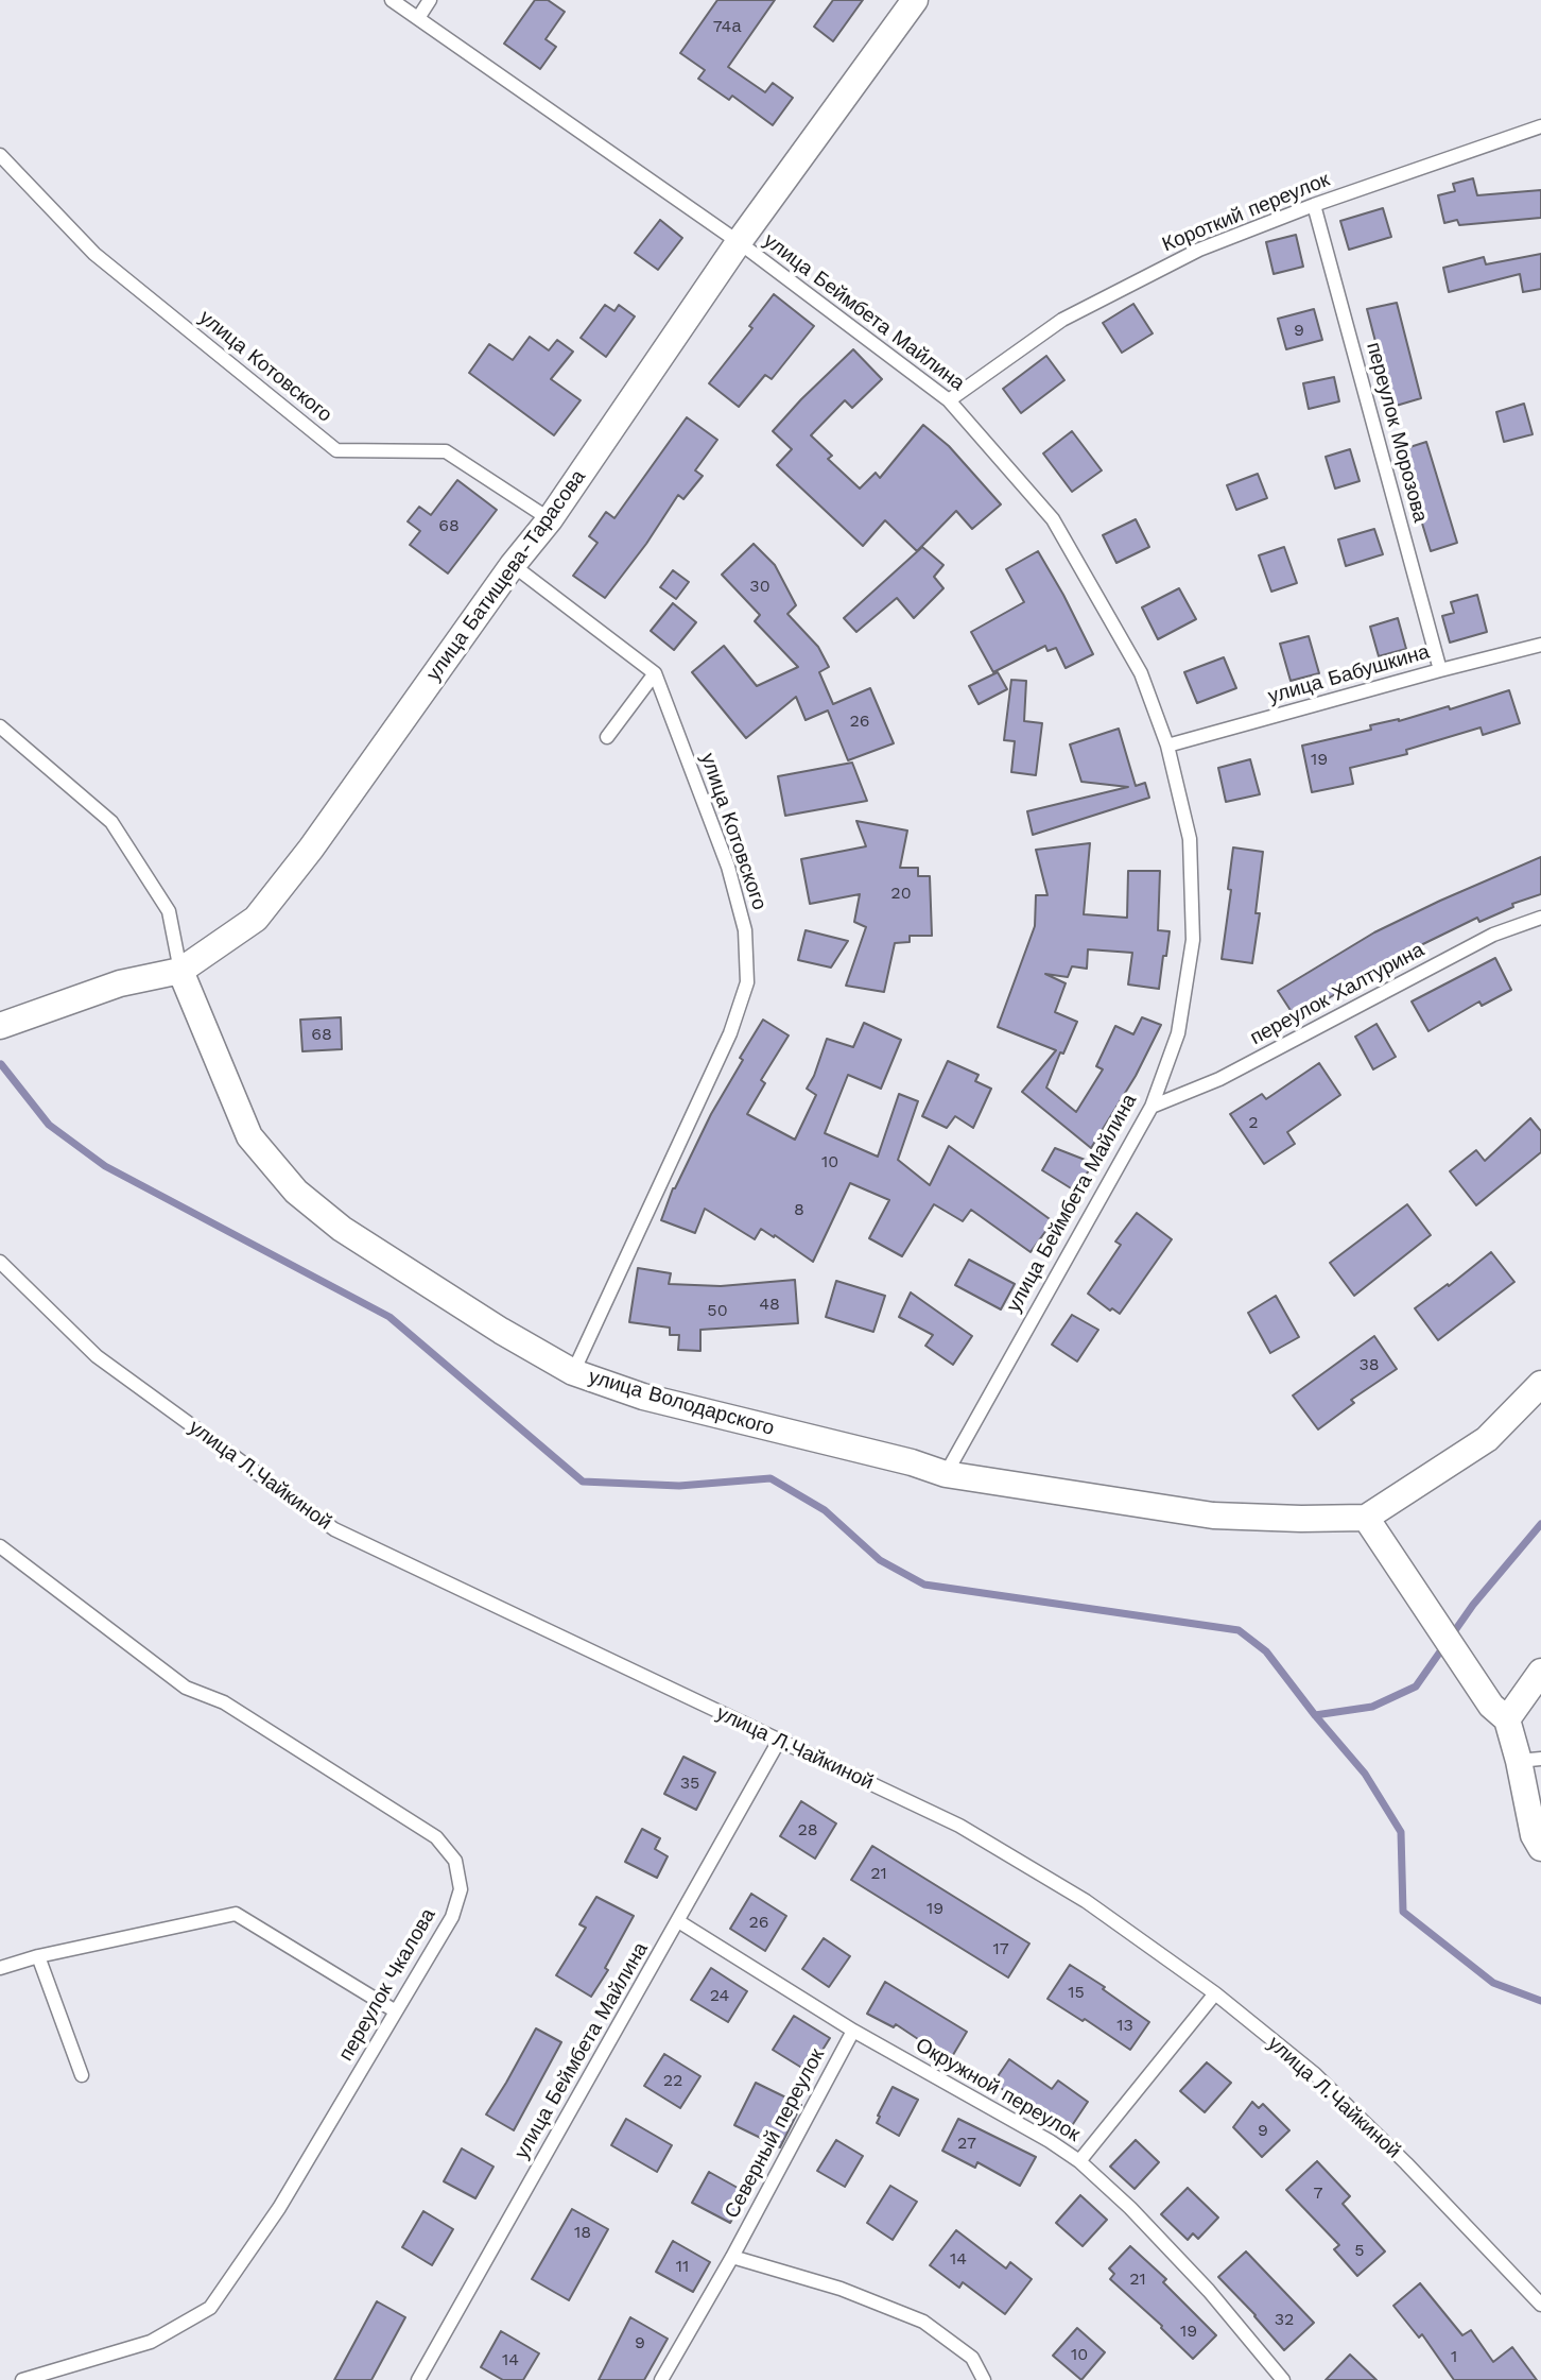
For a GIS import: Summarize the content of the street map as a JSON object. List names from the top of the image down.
{
  "streets": {
    "street": ["улица Батищева-Тарасова", "улица Володарского"],
    "lane": [
      "Короткий переулок",
      "улица Беймбета Майлина",
      "улица Котовского",
      "переулок Морозова",
      "улица Бабушкина",
      "переулок Халтурина",
      "улица Л.Чайкиной",
      "переулок Чкалова",
      "Окружной переулок",
      "Северный переулок"
    ]
  },
  "crossings": [
    ["Короткий переулок", "улица Беймбета Майлина"],
    ["Короткий переулок", "переулок Морозова"],
    ["улица Беймбета Майлина", "улица Батищева-Тарасова"],
    ["улица Беймбета Майлина", "улица Бабушкина"],
    ["улица Беймбета Майлина", "переулок Халтурина"],
    ["улица Беймбета Майлина", "улица Володарского"],
    ["улица Беймбета Майлина", "улица Л.Чайкиной"],
    ["улица Беймбета Майлина", "Окружной переулок"],
    ["улица Котовского", "улица Батищева-Тарасова"],
    ["улица Котовского", "улица Володарского"],
    ["переулок Морозова", "улица Бабушкина"],
    ["улица Батищева-Тарасова", "улица Володарского"],
    ["Окружной переулок", "Северный переулок"]
  ],
  "house_numbers": [
    "74а",
    "9",
    "68",
    "30",
    "26",
    "19",
    "20",
    "68",
    "2",
    "10",
    "8",
    "48",
    "50",
    "38",
    "35",
    "28",
    "21",
    "19",
    "26",
    "17",
    "15",
    "24",
    "13",
    "22",
    "9",
    "27",
    "7",
    "18",
    "5",
    "14",
    "11",
    "21",
    "32",
    "19",
    "9",
    "10",
    "1",
    "14"
  ]
}
